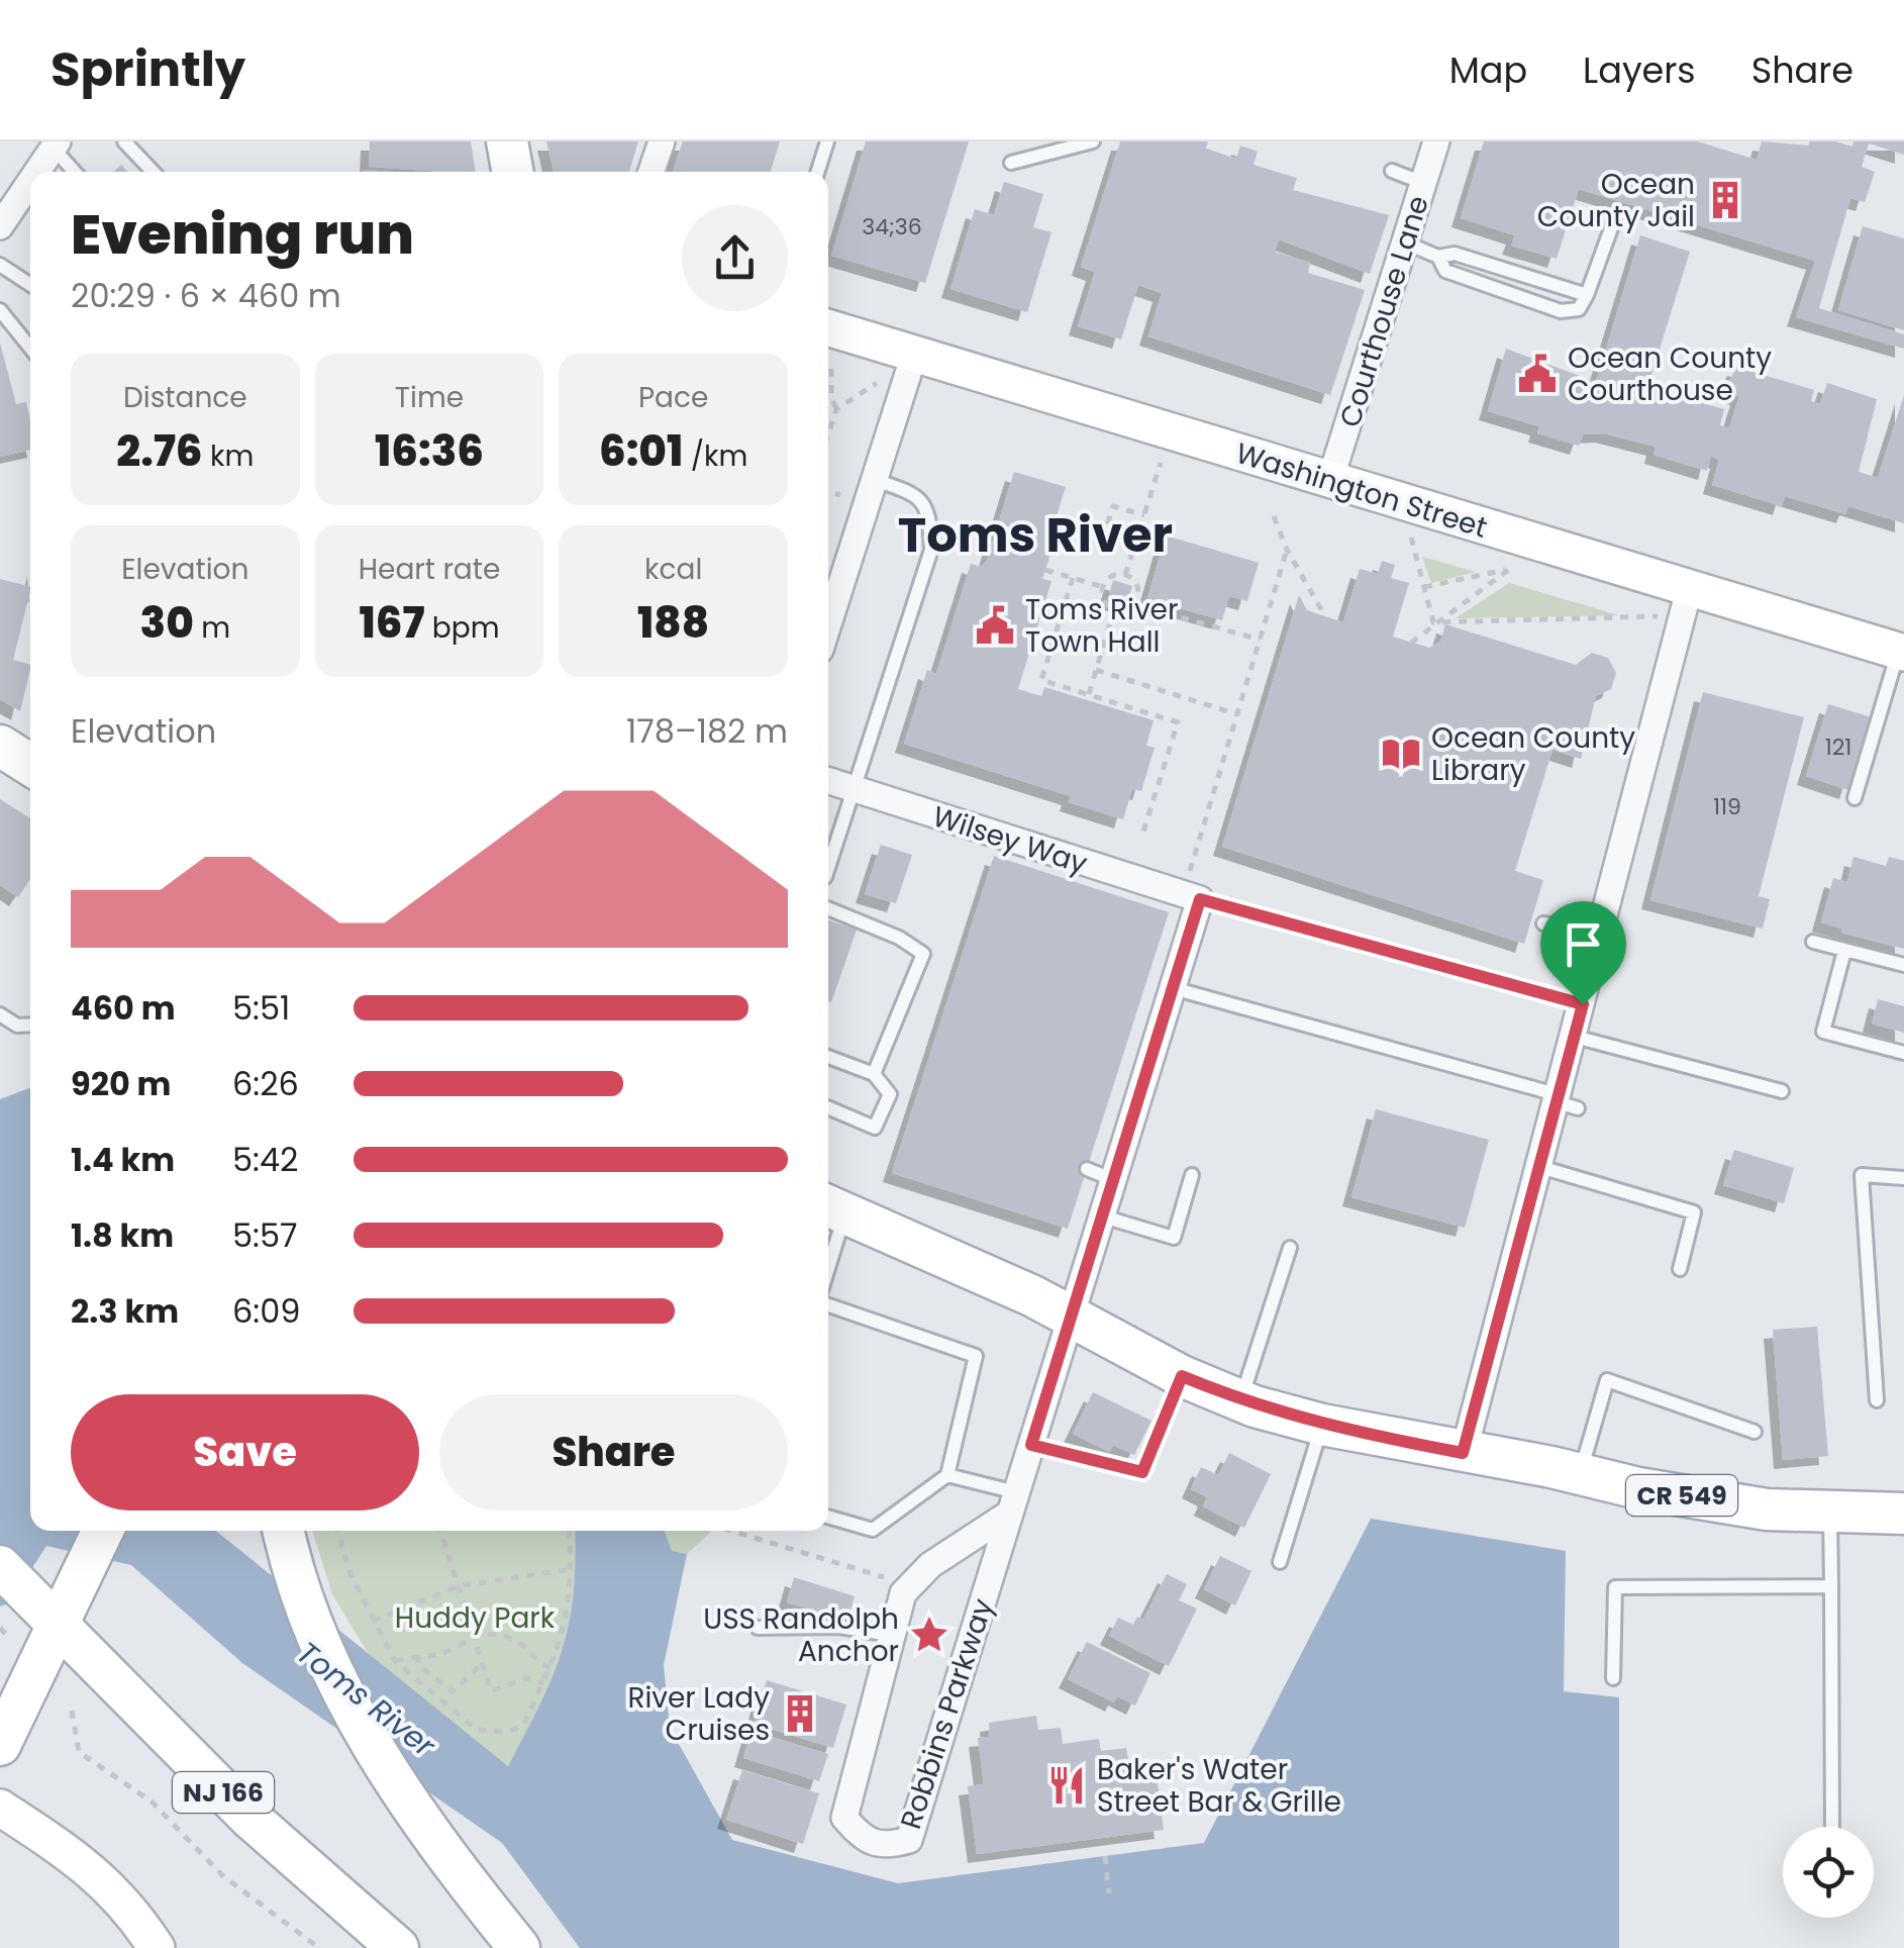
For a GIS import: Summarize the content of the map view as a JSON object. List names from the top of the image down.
{
  "streets": {
    "main road": ["Washington Street", "CR 549", "NJ 166"],
    "street": ["Courthouse Lane", "Wilsey Way", "Robbins Parkway"]
  },
  "crossings": [
    ["Courthouse Lane", "Washington Street"],
    ["Wilsey Way", "Robbins Parkway"],
    ["CR 549", "Robbins Parkway"]
  ],
  "districts": ["Toms River"],
  "water": ["Toms River"],
  "parks": ["Huddy Park"],
  "places": {
    "building": ["Ocean County Jail", "River Lady Cruises"],
    "public building": ["Ocean County Courthouse", "Toms River Town Hall"],
    "library": ["Ocean County Library"],
    "place": ["USS Randolph Anchor"],
    "restaurant": ["Baker's Water Street Bar & Grille"]
  },
  "house_numbers": ["34;36", "121", "119"],
  "page": {
    "header": "Sprintly",
    "nav": ["Map", "Layers", "Share"],
    "heading": ["Evening run", "20:29 · 6 × 460 m"],
    "stats": [
      ["Distance", "2.76 km"],
      ["Time", "16:36"],
      ["Pace", "6:01 /km"],
      ["Elevation", "30 m"],
      ["Heart rate", "167 bpm"],
      ["kcal", "188"]
    ],
    "chart": ["Elevation", "178–182 m"],
    "list": [
      {
        "name": "460 m",
        "note": "5:51"
      },
      {
        "name": "920 m",
        "note": "6:26"
      },
      {
        "name": "1.4 km",
        "note": "5:42"
      },
      {
        "name": "1.8 km",
        "note": "5:57"
      },
      {
        "name": "2.3 km",
        "note": "6:09"
      }
    ],
    "buttons": ["Save", "Share"]
  }
}
